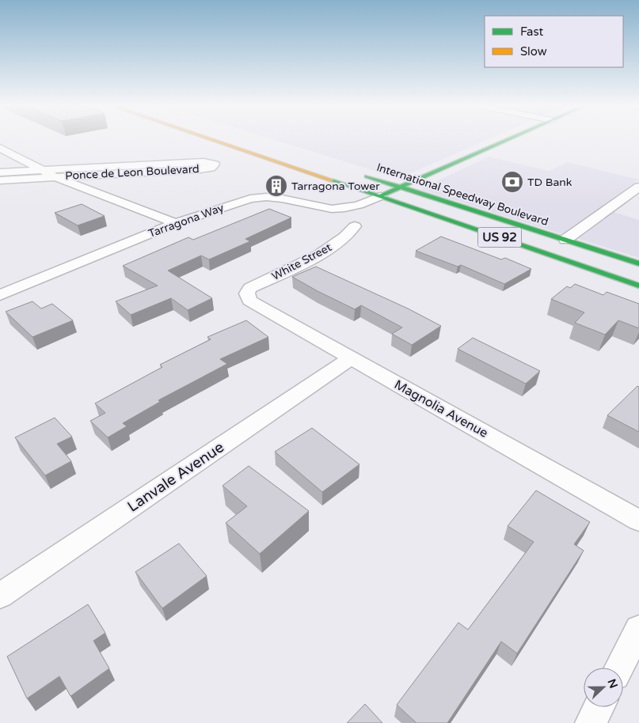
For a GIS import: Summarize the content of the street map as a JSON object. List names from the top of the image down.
{
  "streets": {
    "main road": ["International Speedway Boulevard", "US 92"],
    "street": [
      "Ponce de Leon Boulevard",
      "Tarragona Way",
      "White Street",
      "Magnolia Avenue",
      "Lanvale Avenue"
    ]
  },
  "crossings": [
    ["Tarragona Way", "US 92"],
    ["White Street", "Magnolia Avenue"],
    ["Magnolia Avenue", "Lanvale Avenue"]
  ],
  "places": {
    "bank": ["TD Bank"],
    "building": ["Tarragona Tower"]
  },
  "legend": ["Fast", "Slow"],
  "north": "right"
}
